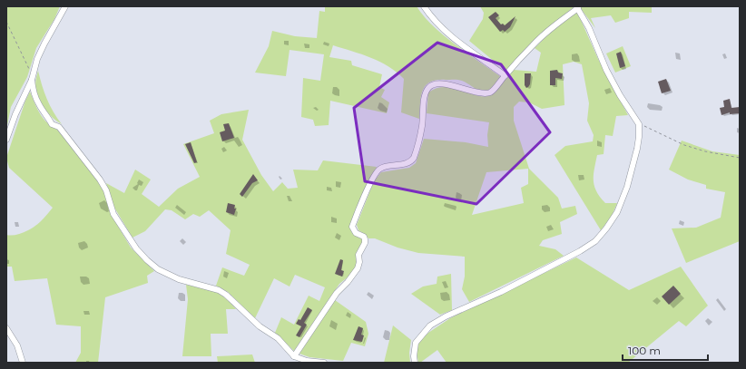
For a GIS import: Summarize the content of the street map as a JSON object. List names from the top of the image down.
{
  "scale_bar": "100 m"
}
